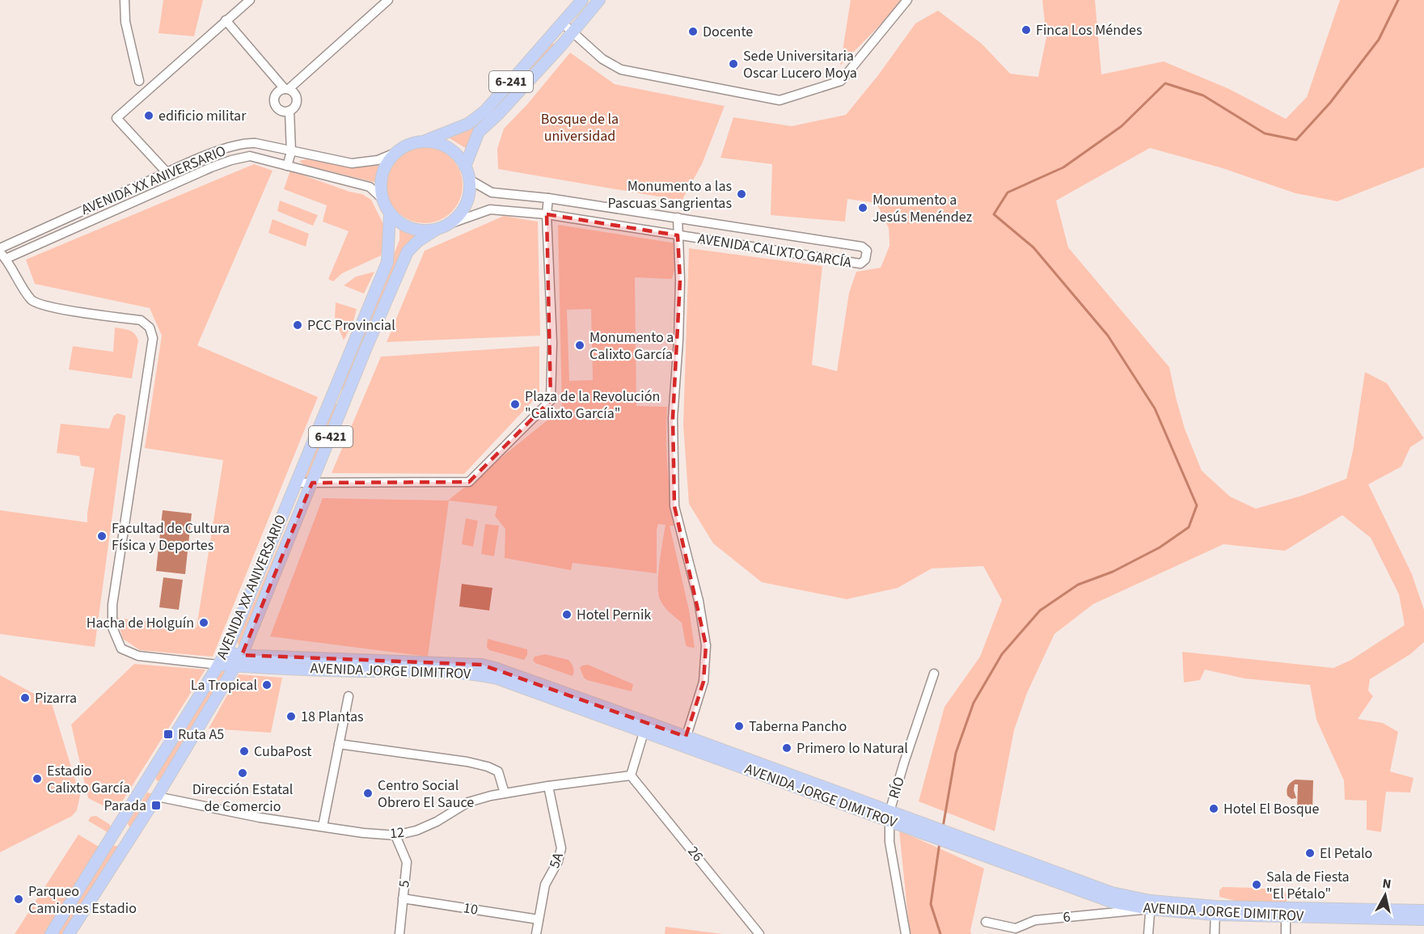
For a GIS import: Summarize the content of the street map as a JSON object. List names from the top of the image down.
{
  "streets": {
    "main road": [
      "6-241",
      "AVENIDA XX ANIVERSARIO",
      "6-421",
      "AVENIDA JORGE DIMITROV"
    ],
    "street": [
      "AVENIDA CALIXTO GARCÍA",
      "RÍO",
      "12",
      "26",
      "5A",
      "5",
      "10",
      "6"
    ]
  },
  "crossings": [
    ["6-241", "AVENIDA XX ANIVERSARIO"],
    ["6-241", "AVENIDA CALIXTO GARCÍA"],
    ["AVENIDA XX ANIVERSARIO", "AVENIDA CALIXTO GARCÍA"],
    ["AVENIDA XX ANIVERSARIO", "AVENIDA JORGE DIMITROV"],
    ["AVENIDA XX ANIVERSARIO", "12"],
    ["AVENIDA JORGE DIMITROV", "RÍO"],
    ["AVENIDA JORGE DIMITROV", "6"],
    ["12", "26"],
    ["12", "5A"],
    ["12", "5"],
    ["5A", "10"],
    ["5", "10"]
  ],
  "parks": ["Bosque de la universidad"],
  "places": {
    "other": [
      "Finca Los Méndes",
      "Docente",
      "Sede Universitaria Oscar Lucero Moya",
      "edificio militar",
      "Monumento a las Pascuas Sangrientas",
      "Monumento a Jesús Menéndez",
      "PCC Provincial",
      "Monumento a Calixto García",
      "Plaza de la Revolución \"Calixto García\"",
      "Facultad de Cultura Física y Deportes",
      "Hotel Pernik",
      "Hacha de Holguín",
      "La Tropical",
      "Pizarra",
      "18 Plantas",
      "Taberna Pancho",
      "Primero lo Natural",
      "CubaPost",
      "Dirección Estatal de Comercio",
      "Estadio Calixto García",
      "Centro Social Obrero El Sauce",
      "Hotel El Bosque",
      "El Petalo",
      "Sala de Fiesta \"El Pétalo\"",
      "Parqueo Camiones Estadio"
    ],
    "transit": ["Ruta A5", "Parada"]
  },
  "north": "top"
}
